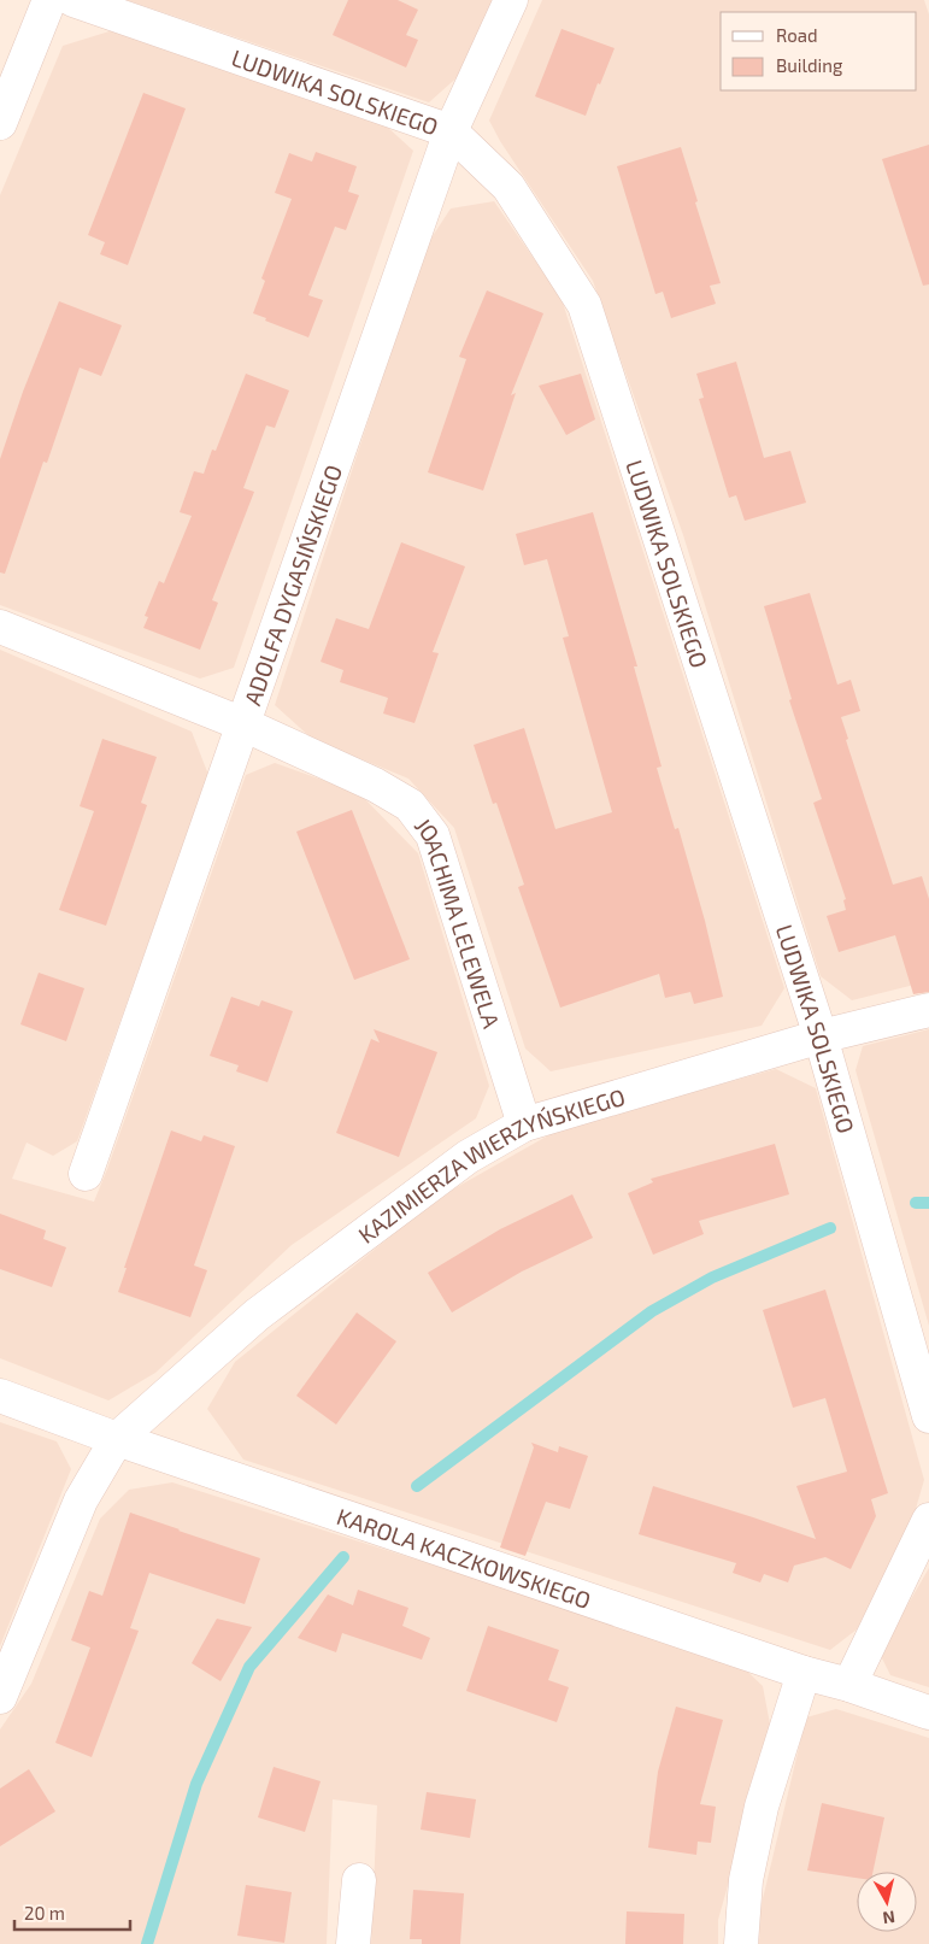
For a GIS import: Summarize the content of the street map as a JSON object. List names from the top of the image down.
{
  "streets": {
    "street": [
      "LUDWIKA SOLSKIEGO",
      "ADOLFA DYGASIŃSKIEGO",
      "JOACHIMA LELEWELA",
      "KAZIMIERZA WIERZYŃSKIEGO",
      "KAROLA KACZKOWSKIEGO"
    ]
  },
  "crossings": [
    ["LUDWIKA SOLSKIEGO", "ADOLFA DYGASIŃSKIEGO"],
    ["LUDWIKA SOLSKIEGO", "KAZIMIERZA WIERZYŃSKIEGO"],
    ["ADOLFA DYGASIŃSKIEGO", "JOACHIMA LELEWELA"],
    ["JOACHIMA LELEWELA", "KAZIMIERZA WIERZYŃSKIEGO"],
    ["KAZIMIERZA WIERZYŃSKIEGO", "KAROLA KACZKOWSKIEGO"]
  ],
  "legend": ["Road", "Building"],
  "scale_bar": "20 m",
  "north": "bottom"
}
